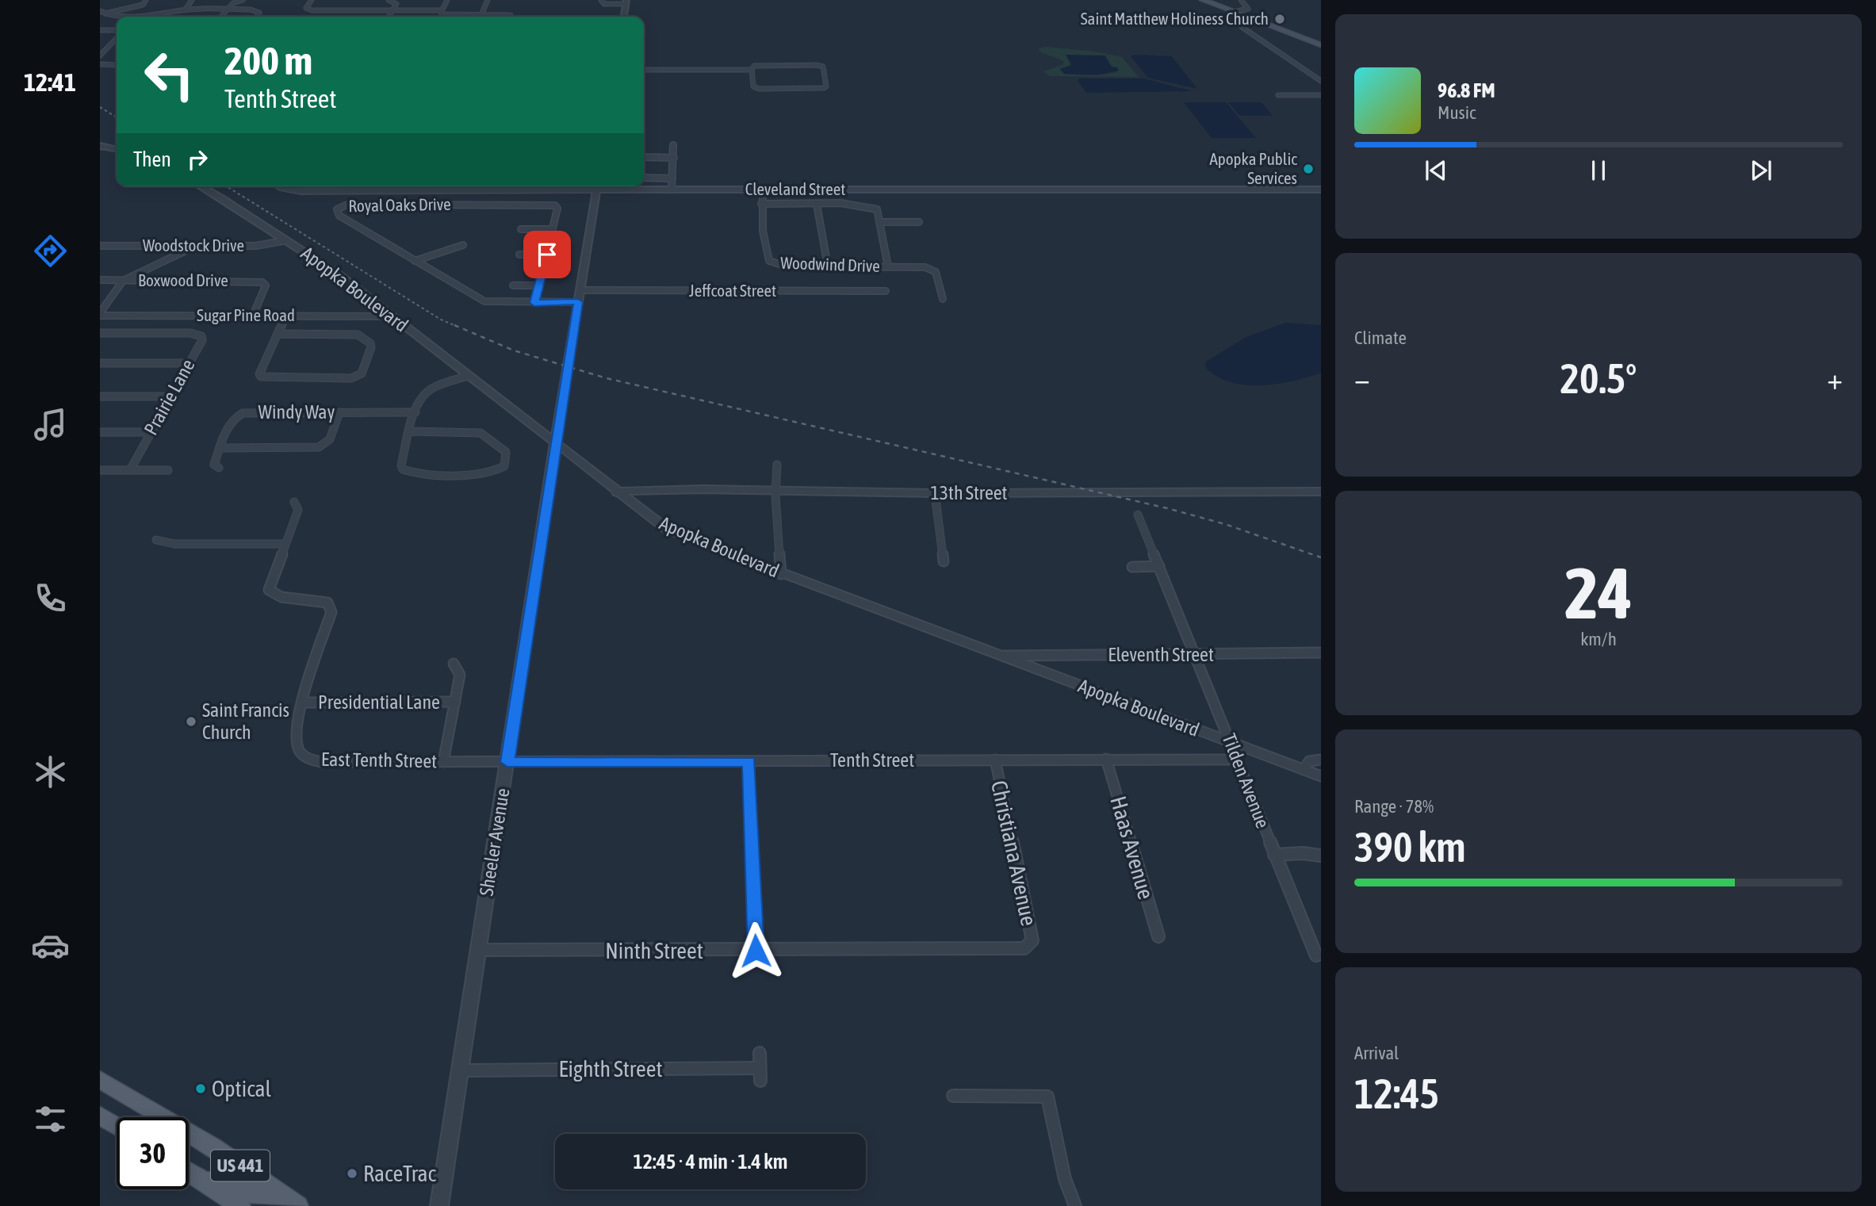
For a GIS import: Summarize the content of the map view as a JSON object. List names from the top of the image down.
{
  "streets": {
    "main road": ["US 441"],
    "street": [
      "Cleveland Street",
      "Royal Oaks Drive",
      "Woodstock Drive",
      "Woodwind Drive",
      "Boxwood Drive",
      "Apopka Boulevard",
      "Jeffcoat Street",
      "Sugar Pine Road",
      "Prairie Lane",
      "Windy Way",
      "13th Street",
      "Eleventh Street",
      "Presidential Lane",
      "East Tenth Street",
      "Tenth Street",
      "Tilden Avenue",
      "Sheeler Avenue",
      "Haas Avenue",
      "Christiana Avenue",
      "Ninth Street",
      "Eighth Street"
    ]
  },
  "crossings": [
    ["Cleveland Street", "Woodwind Drive"],
    ["Royal Oaks Drive", "Sheeler Avenue"],
    ["Woodstock Drive", "Apopka Boulevard"],
    ["Boxwood Drive", "Sugar Pine Road"],
    ["Apopka Boulevard", "Sugar Pine Road"],
    ["Apopka Boulevard", "13th Street"],
    ["Apopka Boulevard", "Eleventh Street"],
    ["Apopka Boulevard", "Tilden Avenue"],
    ["Apopka Boulevard", "Sheeler Avenue"],
    ["Jeffcoat Street", "Sheeler Avenue"],
    ["Eleventh Street", "Tilden Avenue"],
    ["Presidential Lane", "East Tenth Street"],
    ["East Tenth Street", "Tenth Street"],
    ["East Tenth Street", "Sheeler Avenue"],
    ["Tenth Street", "Tilden Avenue"],
    ["Tenth Street", "Sheeler Avenue"],
    ["Tenth Street", "Haas Avenue"],
    ["Tenth Street", "Christiana Avenue"],
    ["Sheeler Avenue", "Ninth Street"],
    ["Sheeler Avenue", "Eighth Street"],
    ["Christiana Avenue", "Ninth Street"]
  ],
  "places": [
    "Saint Matthew Holiness Church",
    "Apopka Public Services",
    "Saint Francis Church",
    "Optical",
    "RaceTrac"
  ],
  "page": {
    "tabs": "12:41",
    "turn": ["200 m", "Tenth Street"],
    "song": ["96.8 FM", "Music"],
    "then": "Then",
    "tile": [
      "Climate",
      ["24", "km/h"],
      ["Range · 78%", "390 km"],
      ["Arrival", "12:45"]
    ],
    "heat": ["−", "20.5°", "+"],
    "limit": "30",
    "trip": "12:45 · 4 min · 1.4 km"
  }
}
